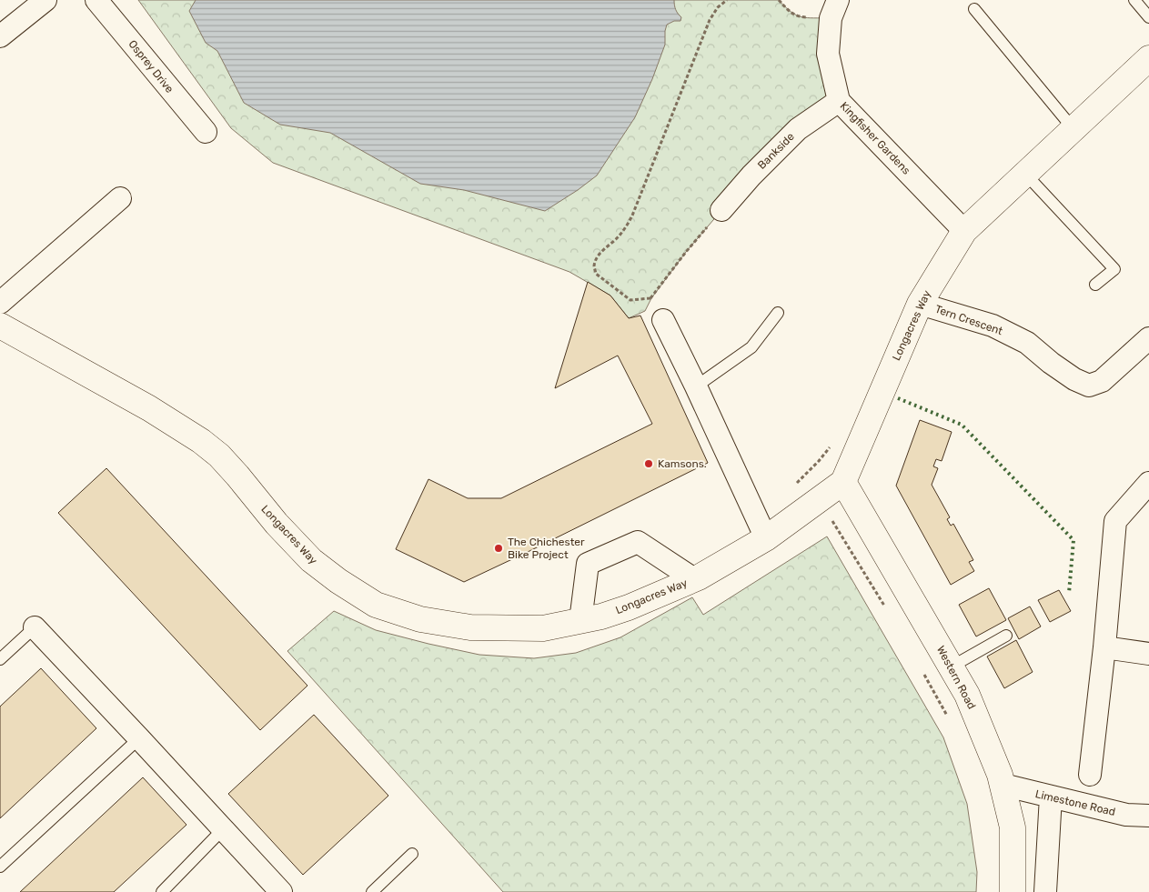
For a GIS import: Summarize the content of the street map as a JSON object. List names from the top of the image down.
{
  "streets": {
    "main road": ["Longacres Way", "Western Road"],
    "street": [
      "Osprey Drive",
      "Kingfisher Gardens",
      "Bankside",
      "Tern Crescent",
      "Limestone Road"
    ]
  },
  "crossings": [
    ["Kingfisher Gardens", "Bankside"],
    ["Kingfisher Gardens", "Longacres Way"],
    ["Tern Crescent", "Longacres Way"],
    ["Longacres Way", "Western Road"],
    ["Western Road", "Limestone Road"]
  ],
  "places": ["Kamsons.", "The Chichester Bike Project"]
}
